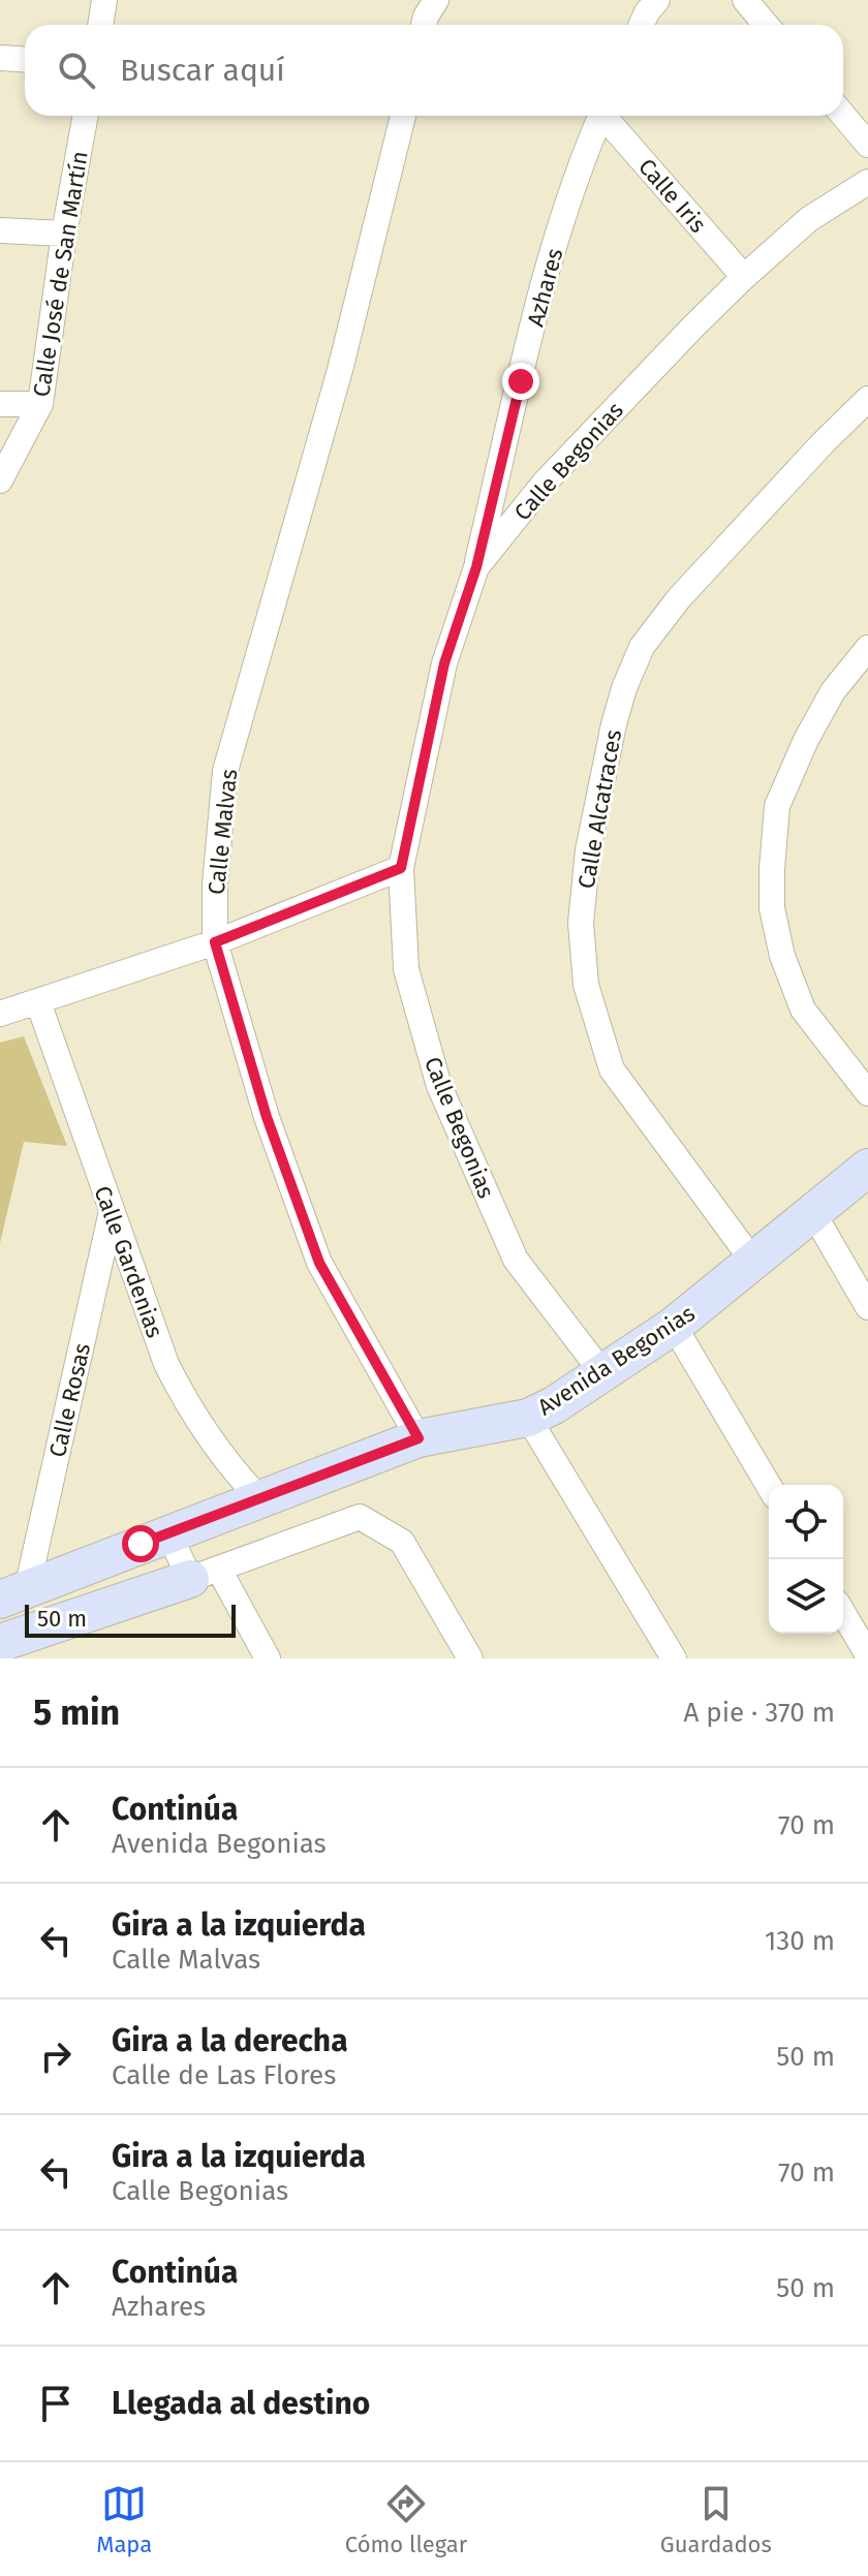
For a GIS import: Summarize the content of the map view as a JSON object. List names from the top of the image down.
{
  "streets": {
    "street": [
      "Calle Iris",
      "Calle José de San Martín",
      "Azhares",
      "Calle Begonias",
      "Calle Alcatraces",
      "Calle Malvas",
      "Calle Gardenias",
      "Avenida Begonias",
      "Calle Rosas"
    ]
  },
  "crossings": [
    ["Calle Iris", "Calle Begonias"],
    ["Azhares", "Calle Begonias"],
    ["Calle Begonias", "Avenida Begonias"],
    ["Calle Alcatraces", "Avenida Begonias"],
    ["Calle Malvas", "Avenida Begonias"],
    ["Calle Gardenias", "Avenida Begonias"],
    ["Calle Gardenias", "Calle Rosas"],
    ["Avenida Begonias", "Calle Rosas"]
  ],
  "scale_bar": "50 m",
  "page": {
    "search": "Buscar aquí",
    "scale": "50 m",
    "heading": ["5 min", "A pie · 370 m"],
    "list": [
      ["Continúa", "Avenida Begonias", "70 m"],
      ["Gira a la izquierda", "Calle Malvas", "130 m"],
      ["Gira a la derecha", "Calle de Las Flores", "50 m"],
      ["Gira a la izquierda", "Calle Begonias", "70 m"],
      ["Continúa", "Azhares", "50 m"],
      "Llegada al destino"
    ],
    "nav": ["Mapa", "Cómo llegar", "Guardados"]
  }
}
